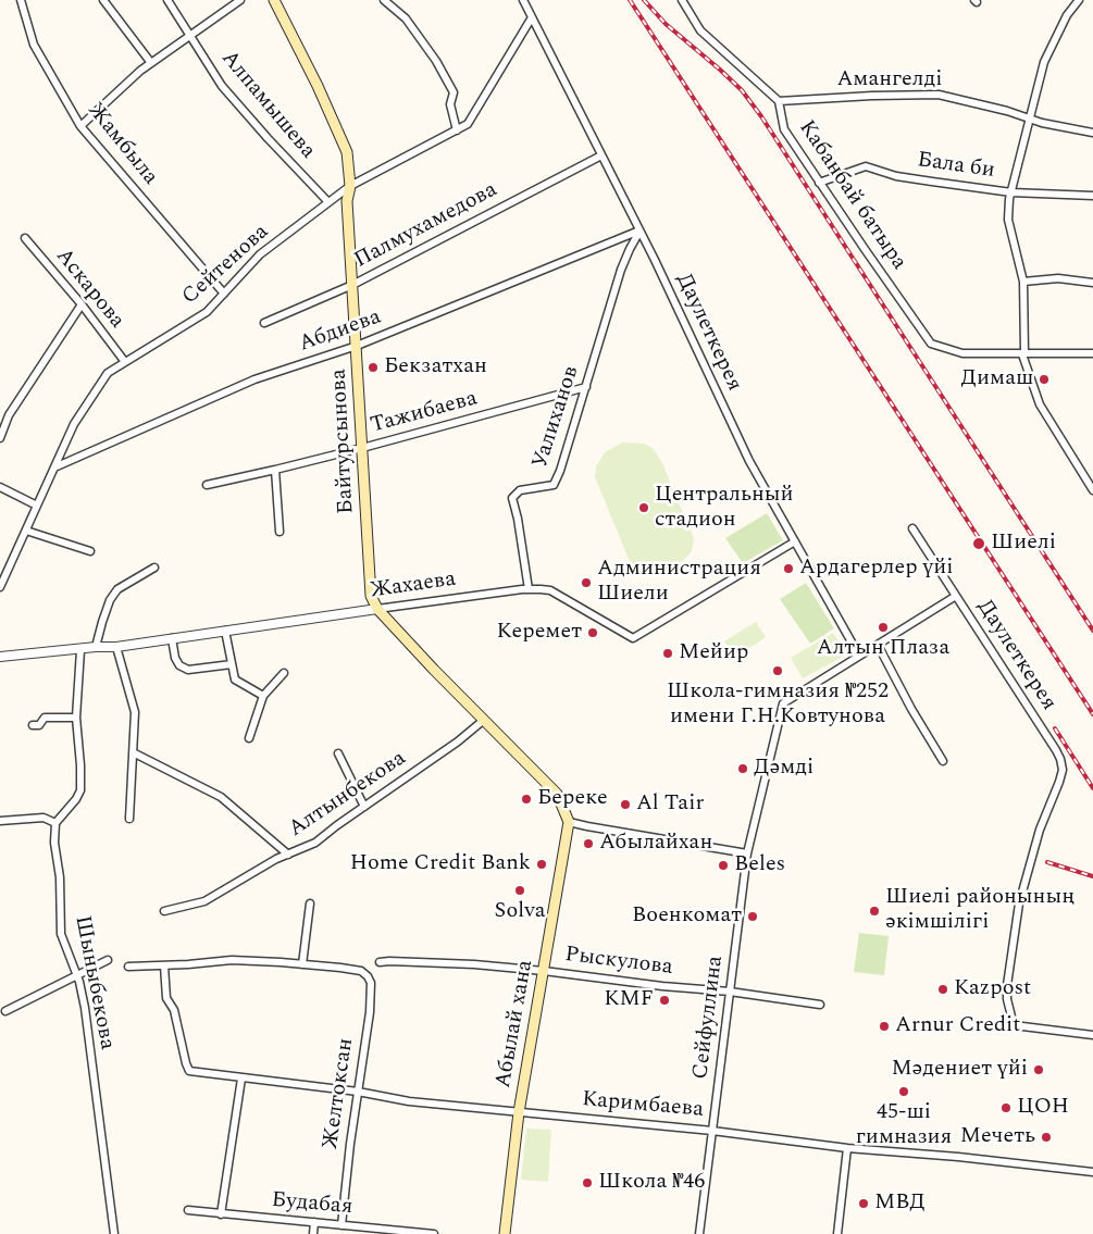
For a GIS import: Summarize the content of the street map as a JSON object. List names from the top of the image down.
{
  "streets": {
    "main road": ["Байтурсынова", "Абылай хана"],
    "street": [
      "Амангелді",
      "Алпамышева",
      "Жамбыла",
      "Бала би",
      "Кабанбай батыра",
      "Палмухамедова",
      "Сейтенова",
      "Аскарова",
      "Абдиева",
      "Даулеткерея",
      "Тажибаева",
      "Уалиханов",
      "Жахаева",
      "Алтынбекова",
      "Рыскулова",
      "Шыныбекова",
      "Сейфуллина",
      "Желтоксан",
      "Каримбаева",
      "Будабая"
    ]
  },
  "crossings": [
    ["Амангелді", "Кабанбай батыра"],
    ["Алпамышева", "Сейтенова"],
    ["Жамбыла", "Сейтенова"],
    ["Бала би", "Кабанбай батыра"],
    ["Палмухамедова", "Даулеткерея"],
    ["Палмухамедова", "Байтурсынова"],
    ["Сейтенова", "Аскарова"],
    ["Сейтенова", "Абдиева"],
    ["Сейтенова", "Даулеткерея"],
    ["Сейтенова", "Байтурсынова"],
    ["Абдиева", "Даулеткерея"],
    ["Абдиева", "Уалиханов"],
    ["Абдиева", "Байтурсынова"],
    ["Даулеткерея", "Уалиханов"],
    ["Даулеткерея", "Жахаева"],
    ["Даулеткерея", "Сейфуллина"],
    ["Тажибаева", "Уалиханов"],
    ["Тажибаева", "Байтурсынова"],
    ["Уалиханов", "Жахаева"],
    ["Байтурсынова", "Жахаева"],
    ["Байтурсынова", "Алтынбекова"],
    ["Байтурсынова", "Абылай хана"],
    ["Рыскулова", "Сейфуллина"],
    ["Рыскулова", "Абылай хана"],
    ["Сейфуллина", "Каримбаева"],
    ["Абылай хана", "Каримбаева"],
    ["Желтоксан", "Каримбаева"],
    ["Желтоксан", "Будабая"]
  ],
  "places": [
    "Бекзатхан",
    "Димаш",
    "Центральный стадион",
    "Шиелі",
    "Ардагерлер үйі",
    "Администрация Шиели",
    "Алтын Плаза",
    "Керемет",
    "Мейир",
    "Школа-гимназия №252 имени Г.Н.Ковтунова",
    "Дәмді",
    "Береке",
    "Al Tair",
    "Абылайхан",
    "Home Credit Bank",
    "Beles",
    "Solva",
    "Шиелі районының әкімшілігі",
    "Военкомат",
    "Kazpost",
    "KMF",
    "Arnur Credit",
    "Мәдениет үйі",
    "45-ші гимназия",
    "ЦОН",
    "Мечеть",
    "Школа №46",
    "МВД"
  ]
}
